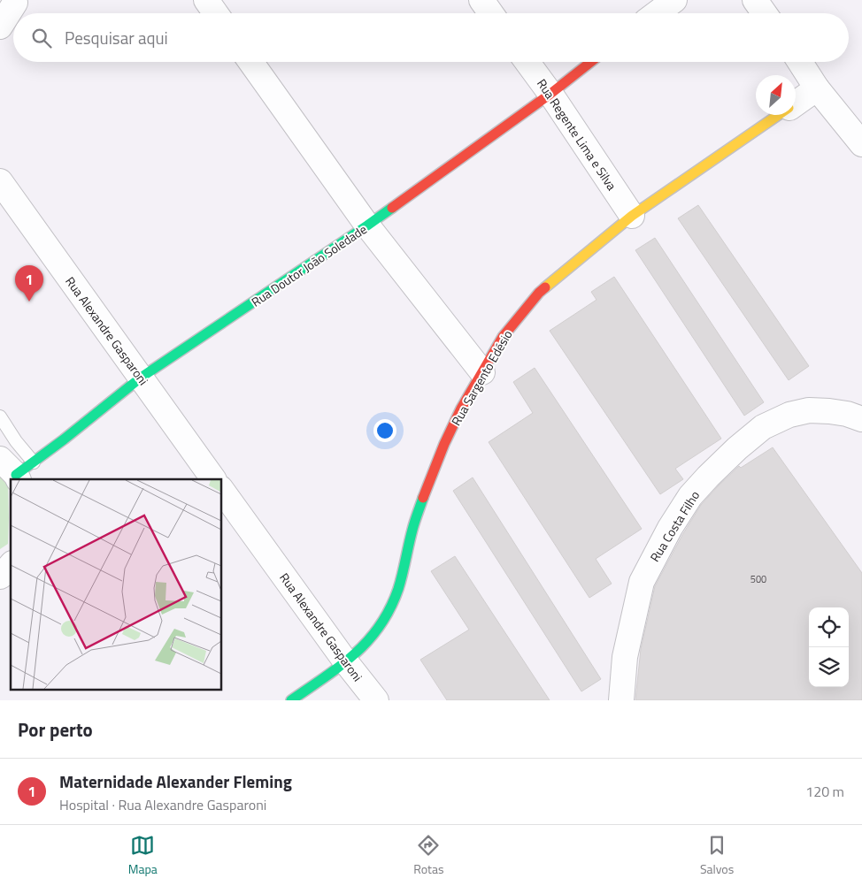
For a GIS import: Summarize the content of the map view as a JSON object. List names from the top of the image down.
{
  "streets": {
    "street": [
      "Rua Regente Lima e Silva",
      "Rua Doutor João Soledade",
      "Rua Alexandre Gasparoni",
      "Rua Sargento Edésio",
      "Rua Costa Filho"
    ]
  },
  "crossings": [
    ["Rua Regente Lima e Silva", "Rua Doutor João Soledade"],
    ["Rua Regente Lima e Silva", "Rua Sargento Edésio"],
    ["Rua Doutor João Soledade", "Rua Alexandre Gasparoni"],
    ["Rua Alexandre Gasparoni", "Rua Sargento Edésio"]
  ],
  "house_numbers": ["500"],
  "north": "top right",
  "page": {
    "search": "Pesquisar aqui",
    "pins": "1",
    "heading": "Por perto",
    "list": [
      {
        "mark": "1",
        "name": "Maternidade Alexander Fleming",
        "note": "Hospital · Rua Alexandre Gasparoni",
        "value": "120 m"
      }
    ],
    "nav": ["Mapa", "Rotas", "Salvos"]
  }
}
